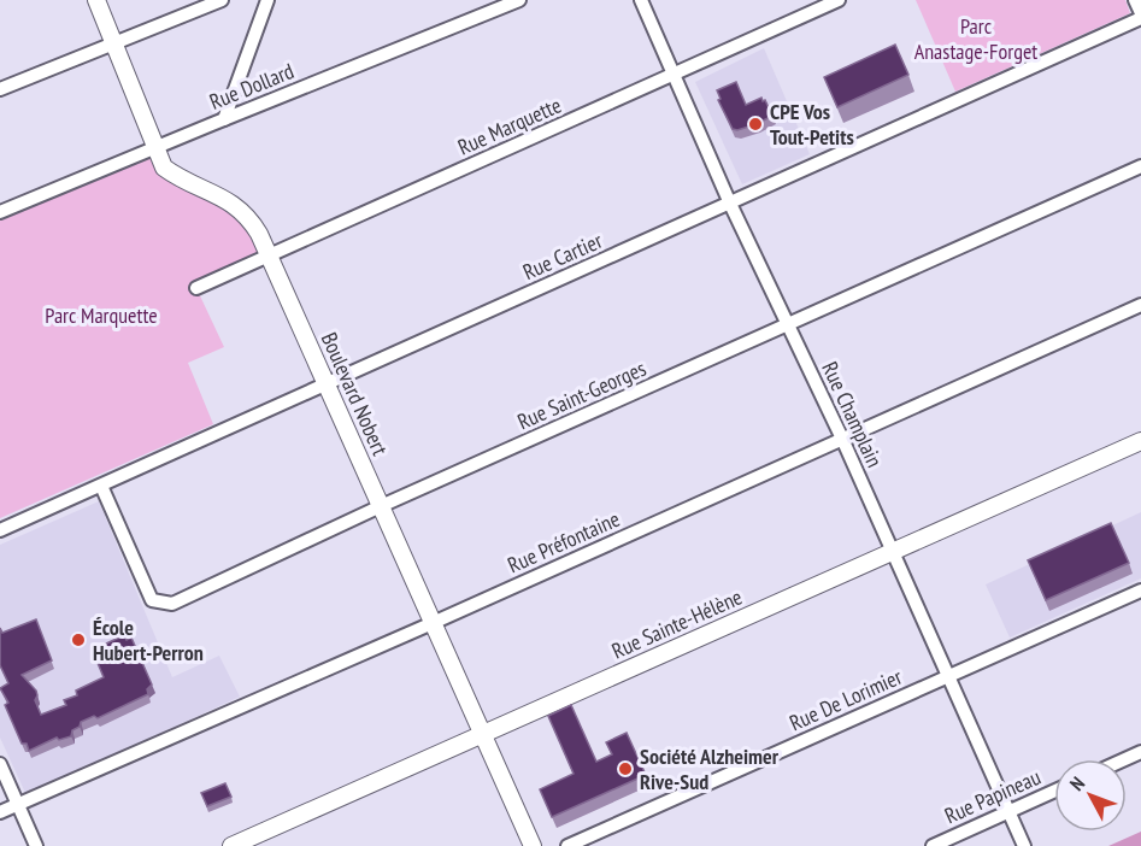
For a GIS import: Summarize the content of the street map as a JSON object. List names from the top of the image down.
{
  "streets": {
    "street": [
      "Rue Dollard",
      "Rue Marquette",
      "Rue Cartier",
      "Boulevard Nobert",
      "Rue Saint-Georges",
      "Rue Champlain",
      "Rue Préfontaine",
      "Rue Sainte-Hélène",
      "Rue De Lorimier",
      "Rue Papineau"
    ]
  },
  "crossings": [
    ["Rue Dollard", "Boulevard Nobert"],
    ["Rue Marquette", "Boulevard Nobert"],
    ["Rue Marquette", "Rue Champlain"],
    ["Rue Cartier", "Boulevard Nobert"],
    ["Rue Cartier", "Rue Saint-Georges"],
    ["Rue Cartier", "Rue Champlain"],
    ["Boulevard Nobert", "Rue Saint-Georges"],
    ["Boulevard Nobert", "Rue Préfontaine"],
    ["Boulevard Nobert", "Rue Sainte-Hélène"],
    ["Rue Saint-Georges", "Rue Champlain"],
    ["Rue Champlain", "Rue Préfontaine"],
    ["Rue Champlain", "Rue Sainte-Hélène"],
    ["Rue Champlain", "Rue De Lorimier"],
    ["Rue Champlain", "Rue Papineau"]
  ],
  "parks": ["Parc Anastage-Forget", "Parc Marquette"],
  "places": ["CPE Vos Tout-Petits", "École Hubert-Perron", "Société Alzheimer Rive-Sud"],
  "north": "top left"
}
